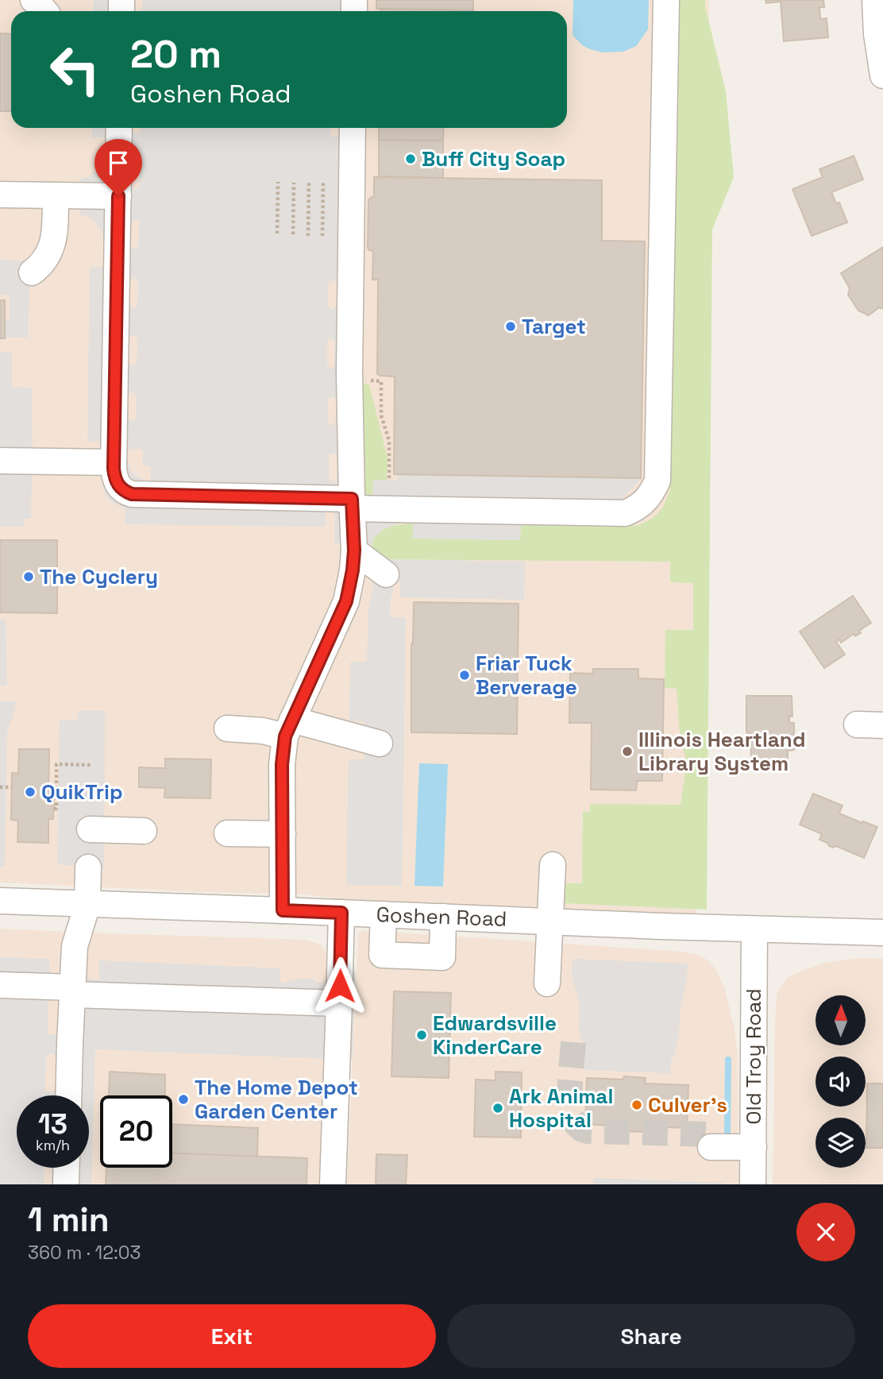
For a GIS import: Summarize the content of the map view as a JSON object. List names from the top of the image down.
{
  "streets": {
    "street": ["Goshen Road", "Old Troy Road"]
  },
  "crossings": [
    ["Goshen Road", "Old Troy Road"]
  ],
  "places": [
    "Buff City Soap",
    "Target",
    "The Cyclery",
    "Friar Tuck Berverage",
    "Illinois Heartland Library System",
    "QuikTrip",
    "Edwardsville KinderCare",
    "The Home Depot Garden Center",
    "Culver's",
    "Ark Animal Hospital"
  ],
  "north": "top",
  "page": {
    "turn": ["20 m", "Goshen Road"],
    "speed": "13 km/h",
    "limit": "20",
    "heading": ["1 min", "360 m · 12:03"],
    "buttons": ["Exit", "Share"]
  }
}
